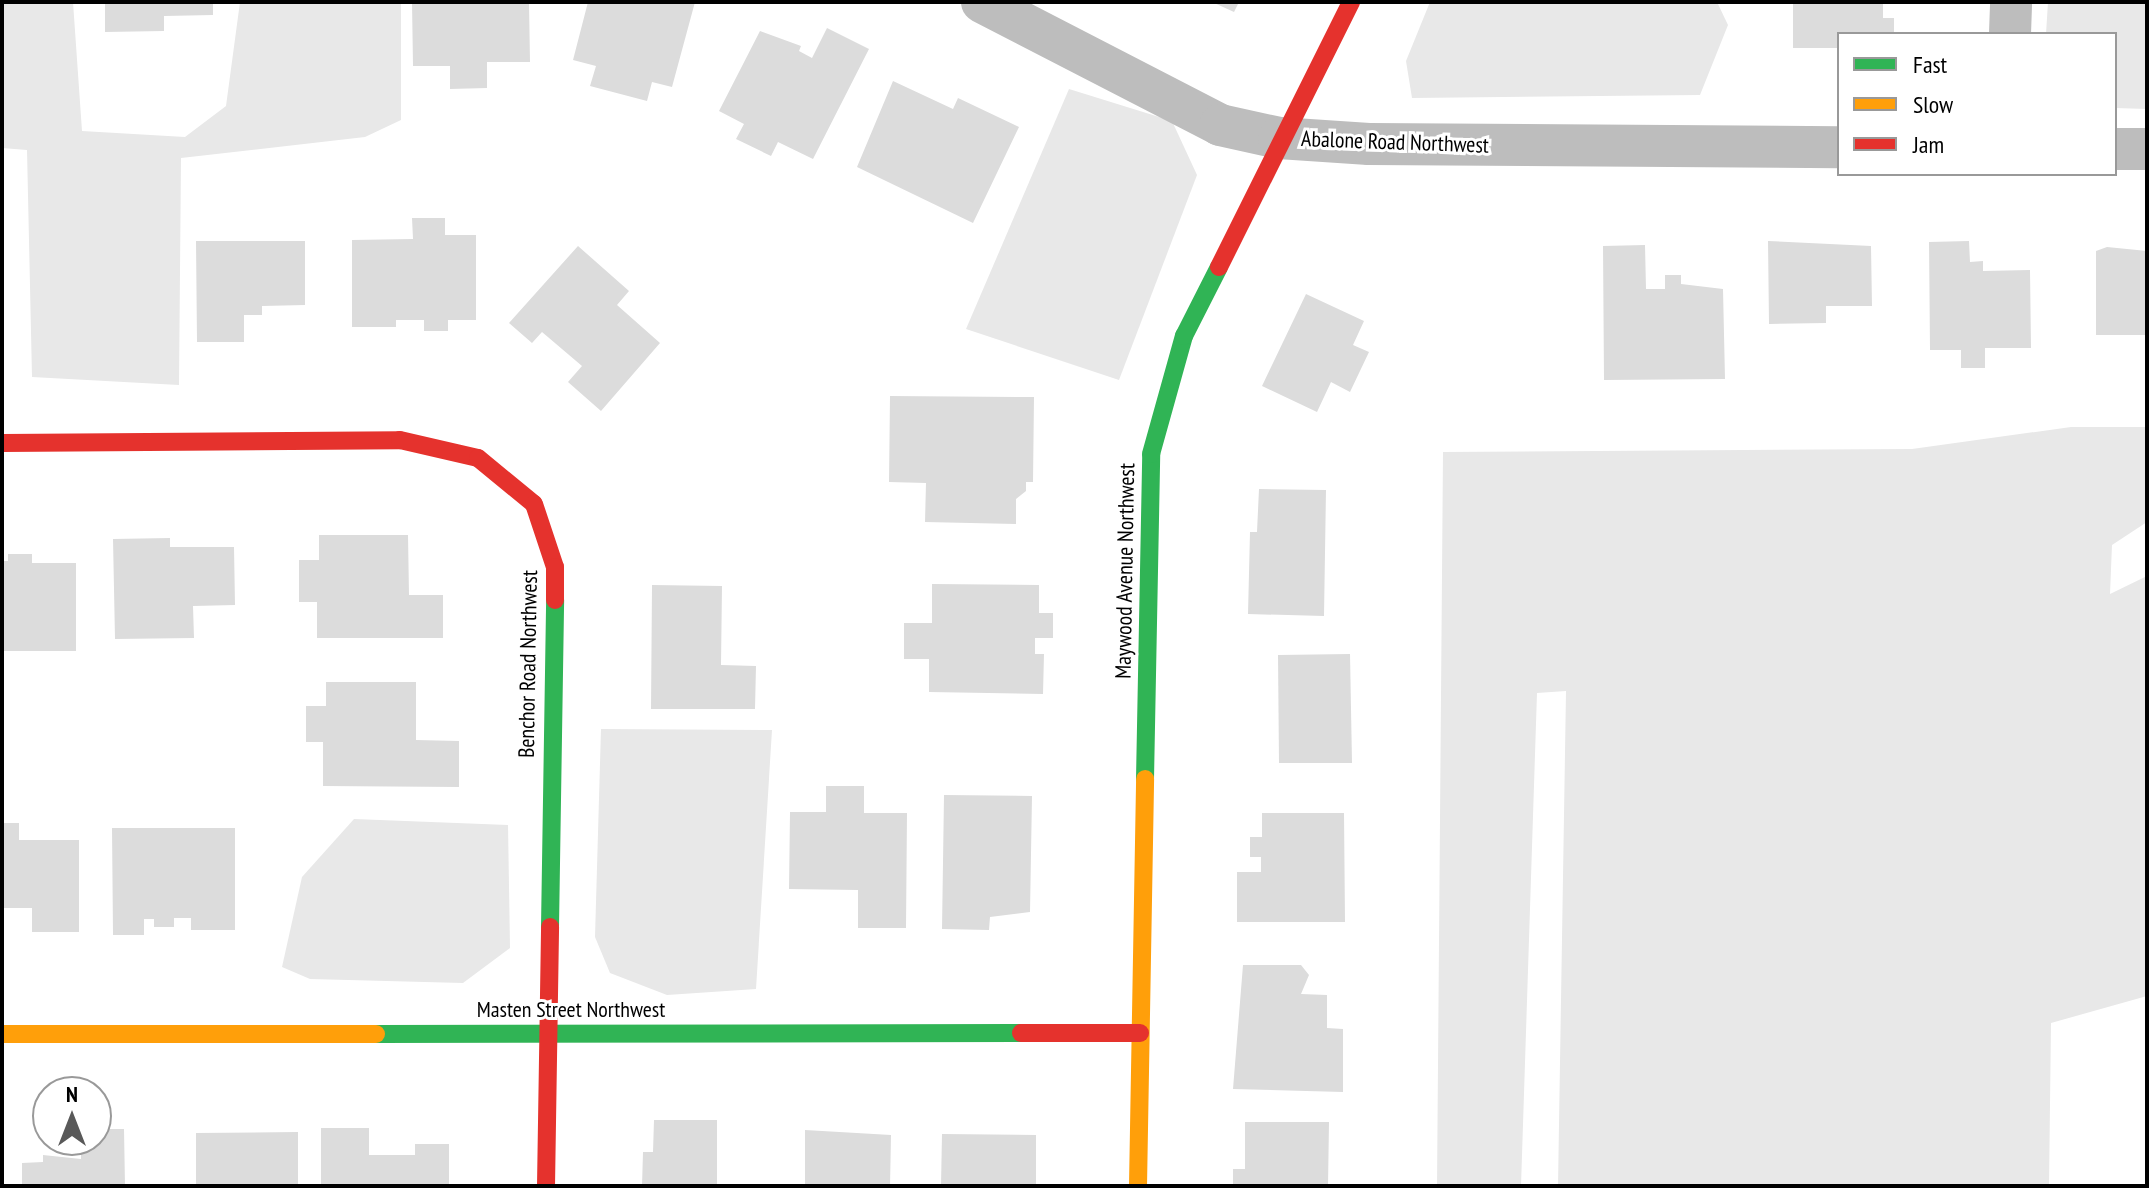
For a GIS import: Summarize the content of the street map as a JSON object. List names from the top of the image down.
{
  "streets": {
    "street": [
      "Abalone Road Northwest",
      "Maywood Avenue Northwest",
      "Benchor Road Northwest",
      "Masten Street Northwest"
    ]
  },
  "crossings": [
    ["Abalone Road Northwest", "Maywood Avenue Northwest"],
    ["Maywood Avenue Northwest", "Masten Street Northwest"],
    ["Benchor Road Northwest", "Masten Street Northwest"]
  ],
  "legend": ["Fast", "Slow", "Jam"],
  "north": "top"
}
